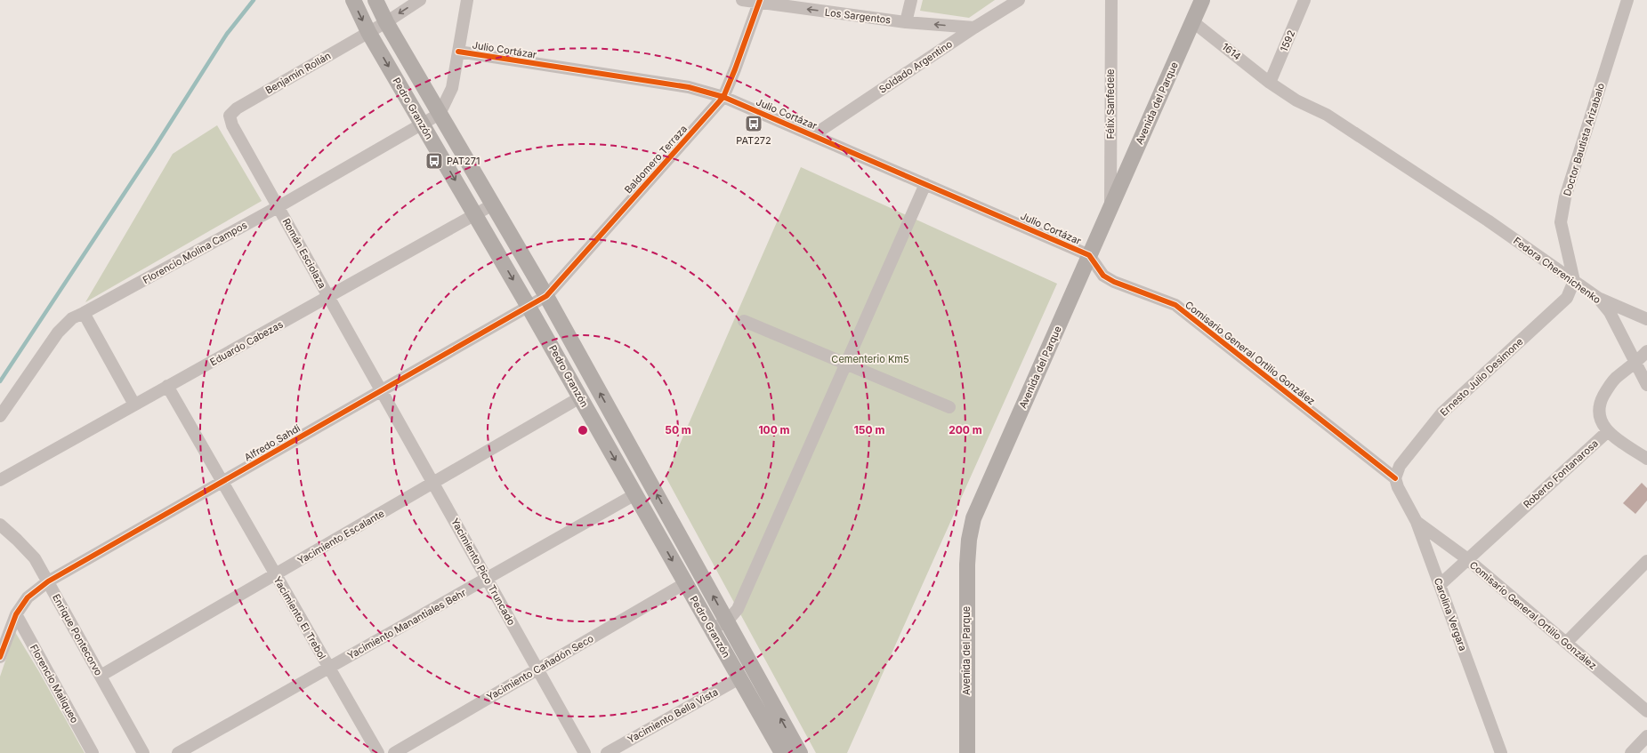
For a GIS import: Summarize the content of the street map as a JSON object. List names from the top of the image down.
{
  "streets": {
    "main road": ["Avenida del Parque", "Pedro Granzón"],
    "street": [
      "Los Sargentos",
      "1592",
      "Julio Cortázar",
      "1614",
      "Soldado Argentino",
      "Benjamín Rollán",
      "Félix Sanfedele",
      "Doctor Bautista Arizabalo",
      "Baldomero Terraza",
      "Florencio Molina Campos",
      "Román Esciolaza",
      "Fedora Cherenichenko",
      "Eduardo Cabezas",
      "Comisario General Ortilio González",
      "Ernesto Julio Desimone",
      "Alfredo Sahdi",
      "Roberto Fontanarosa",
      "Yacimiento Escalante",
      "Yacimiento Pico Truncado",
      "Carolina Vergara",
      "Yacimiento El Trebol",
      "Yacimiento Manantiales Behr",
      "Enrique Pontecorvo",
      "Yacimiento Cañadón Seco",
      "Florencio Maliqueo",
      "Yacimiento Bella Vista"
    ]
  },
  "crossings": [
    ["Los Sargentos", "Soldado Argentino"],
    ["Los Sargentos", "Baldomero Terraza"],
    ["1592", "1614"],
    ["Julio Cortázar", "Soldado Argentino"],
    ["Julio Cortázar", "Avenida del Parque"],
    ["Julio Cortázar", "Baldomero Terraza"],
    ["Julio Cortázar", "Comisario General Ortilio González"],
    ["1614", "Avenida del Parque"],
    ["1614", "Fedora Cherenichenko"],
    ["Benjamín Rollán", "Pedro Granzón"],
    ["Benjamín Rollán", "Román Esciolaza"],
    ["Avenida del Parque", "Félix Sanfedele"],
    ["Avenida del Parque", "Comisario General Ortilio González"],
    ["Pedro Granzón", "Baldomero Terraza"],
    ["Pedro Granzón", "Florencio Molina Campos"],
    ["Pedro Granzón", "Eduardo Cabezas"],
    ["Pedro Granzón", "Alfredo Sahdi"],
    ["Pedro Granzón", "Yacimiento Escalante"],
    ["Pedro Granzón", "Yacimiento Manantiales Behr"],
    ["Pedro Granzón", "Yacimiento Cañadón Seco"],
    ["Pedro Granzón", "Yacimiento Bella Vista"],
    ["Doctor Bautista Arizabalo", "Fedora Cherenichenko"],
    ["Doctor Bautista Arizabalo", "Ernesto Julio Desimone"],
    ["Baldomero Terraza", "Alfredo Sahdi"],
    ["Florencio Molina Campos", "Román Esciolaza"],
    ["Román Esciolaza", "Eduardo Cabezas"],
    ["Román Esciolaza", "Alfredo Sahdi"],
    ["Román Esciolaza", "Yacimiento Pico Truncado"],
    ["Fedora Cherenichenko", "Ernesto Julio Desimone"],
    ["Fedora Cherenichenko", "Roberto Fontanarosa"],
    ["Eduardo Cabezas", "Yacimiento El Trebol"],
    ["Comisario General Ortilio González", "Ernesto Julio Desimone"],
    ["Comisario General Ortilio González", "Roberto Fontanarosa"],
    ["Comisario General Ortilio González", "Carolina Vergara"],
    ["Ernesto Julio Desimone", "Carolina Vergara"],
    ["Alfredo Sahdi", "Yacimiento Pico Truncado"],
    ["Alfredo Sahdi", "Yacimiento El Trebol"],
    ["Alfredo Sahdi", "Enrique Pontecorvo"],
    ["Alfredo Sahdi", "Florencio Maliqueo"],
    ["Roberto Fontanarosa", "Carolina Vergara"],
    ["Yacimiento Escalante", "Yacimiento Pico Truncado"],
    ["Yacimiento Escalante", "Yacimiento El Trebol"],
    ["Yacimiento Escalante", "Enrique Pontecorvo"],
    ["Yacimiento Pico Truncado", "Yacimiento Manantiales Behr"],
    ["Yacimiento Pico Truncado", "Yacimiento Cañadón Seco"],
    ["Yacimiento El Trebol", "Yacimiento Manantiales Behr"]
  ],
  "one_way": ["Los Sargentos"],
  "parks": ["Cementerio Km5"],
  "places": {
    "bus stop": ["PAT272", "PAT271"]
  },
  "rings": [
    "50 m",
    "100 m",
    "150 m",
    "200 m"
  ]
}
